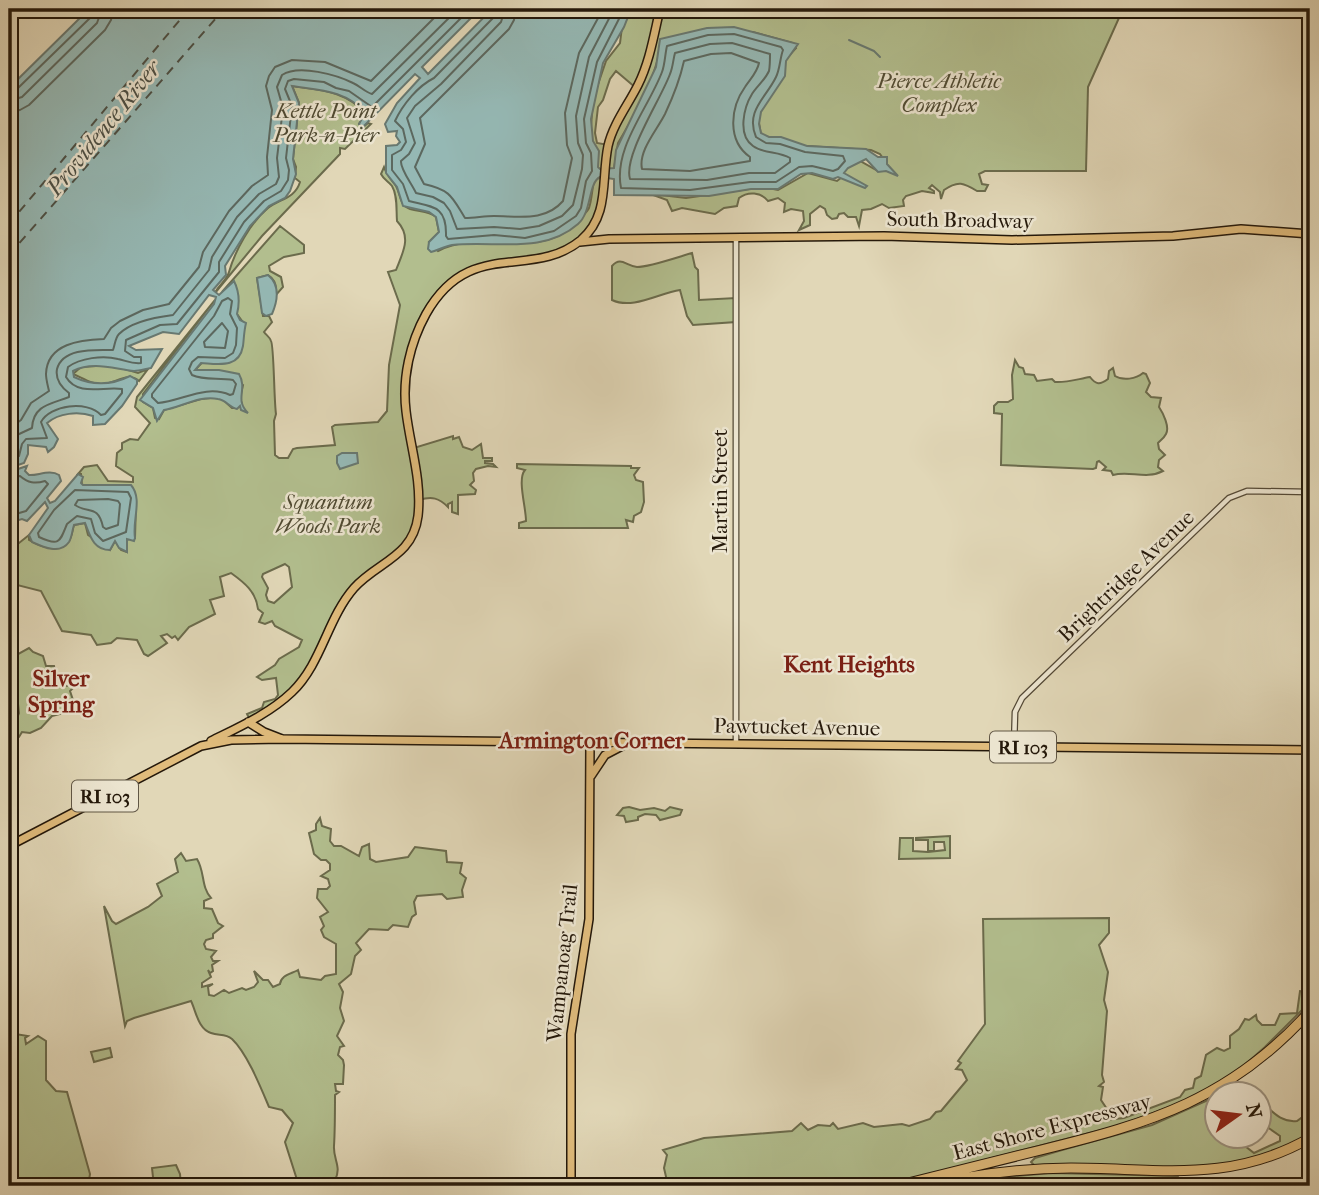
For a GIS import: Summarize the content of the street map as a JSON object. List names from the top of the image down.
{
  "streets": {
    "highway": ["East Shore Expressway"],
    "main road": [
      "South Broadway",
      "Pawtucket Avenue",
      "RI 103",
      "Wampanoag Trail"
    ],
    "street": ["Martin Street", "Brightridge Avenue"]
  },
  "crossings": [
    ["South Broadway", "Martin Street"],
    ["Martin Street", "Pawtucket Avenue"],
    ["Brightridge Avenue", "Pawtucket Avenue"],
    ["Pawtucket Avenue", "RI 103"],
    ["Pawtucket Avenue", "Wampanoag Trail"]
  ],
  "districts": ["Kent Heights", "Silver Spring", "Armington Corner"],
  "water": ["Providence River"],
  "parks": ["Pierce Athletic Complex", "Kettle Point Park-n-Pier", "Squantum Woods Park"],
  "north": "right"
}
